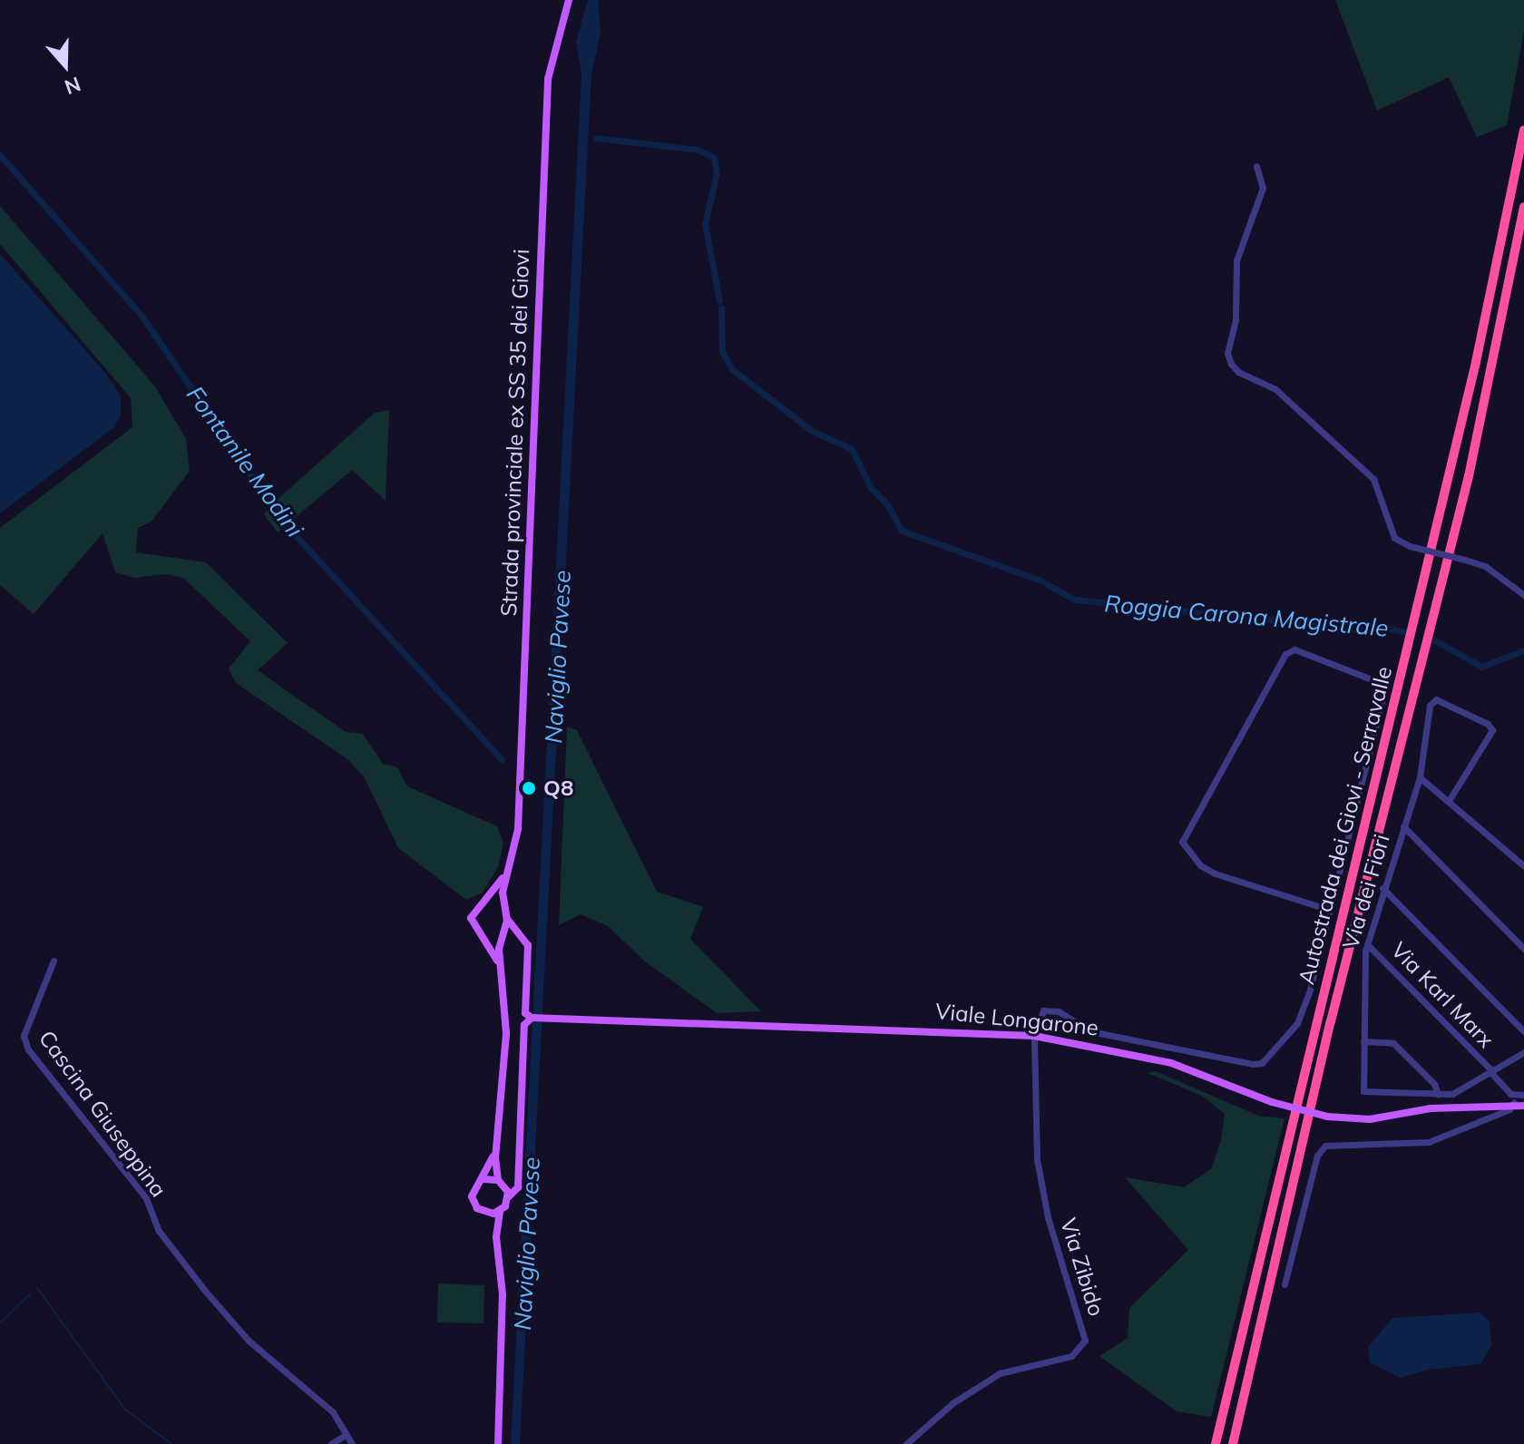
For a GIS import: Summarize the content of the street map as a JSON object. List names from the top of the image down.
{
  "streets": {
    "highway": ["Autostrada dei Giovi - Serravalle"],
    "main road": ["Strada provinciale ex SS 35 dei Giovi", "Viale Longarone"],
    "street": [
      "Via dei Fiori",
      "Via Karl Marx",
      "Cascina Giuseppina",
      "Via Zibido"
    ]
  },
  "crossings": [
    ["Via dei Fiori", "Via Karl Marx"],
    ["Viale Longarone", "Via Zibido"]
  ],
  "water": ["Fontanile Modini", "Roggia Carona Magistrale", "Naviglio Pavese"],
  "places": ["Q8"],
  "north": "bottom"
}
